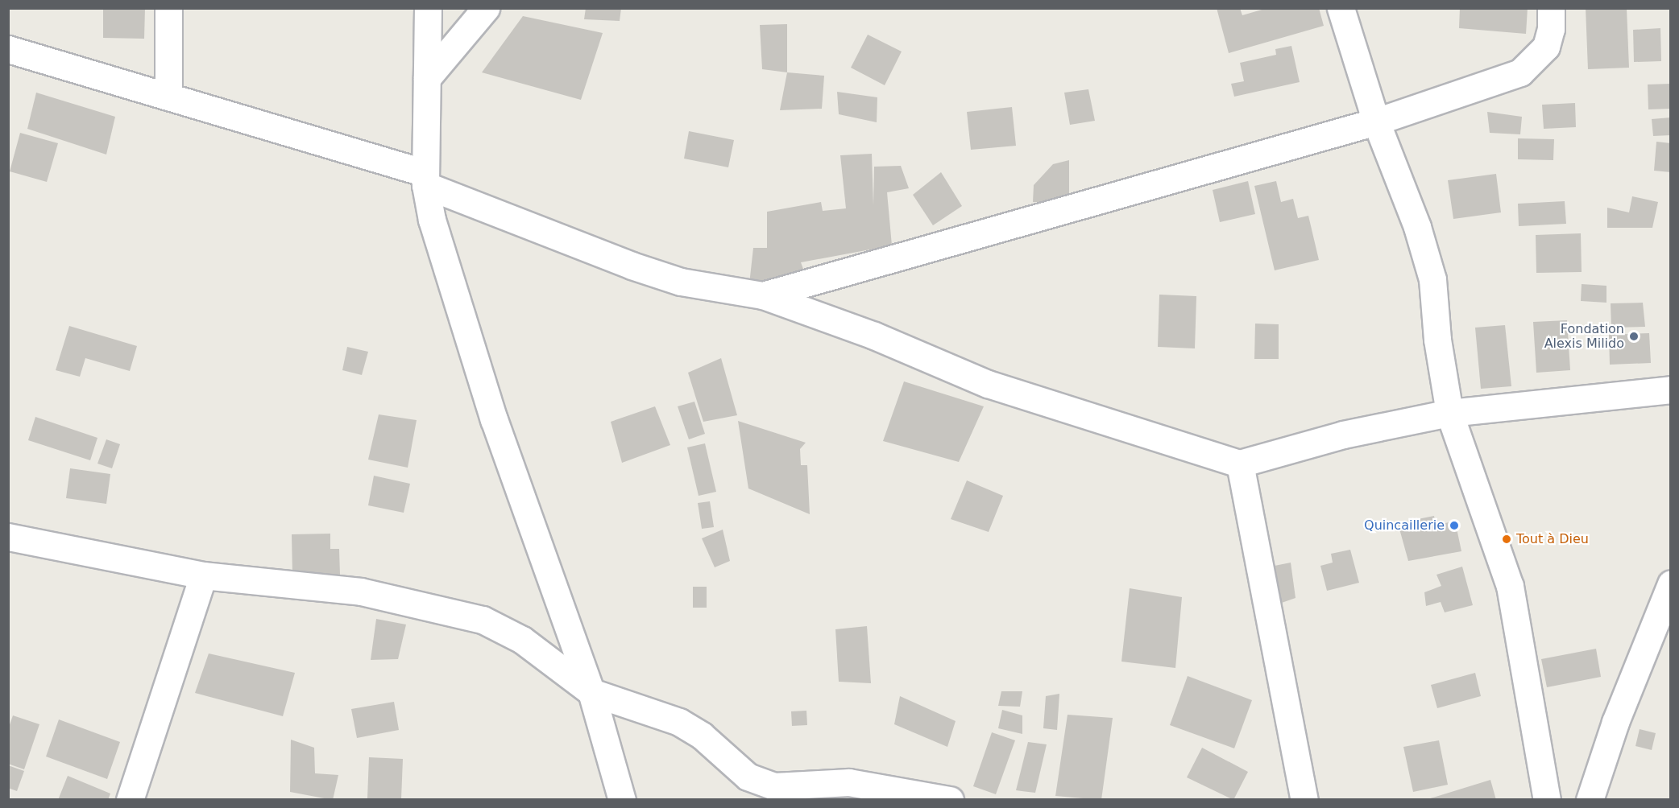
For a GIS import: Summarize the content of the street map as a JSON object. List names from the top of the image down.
{
  "places": ["Fondation Alexis Milido", "Quincaillerie", "Tout à Dieu"]
}
